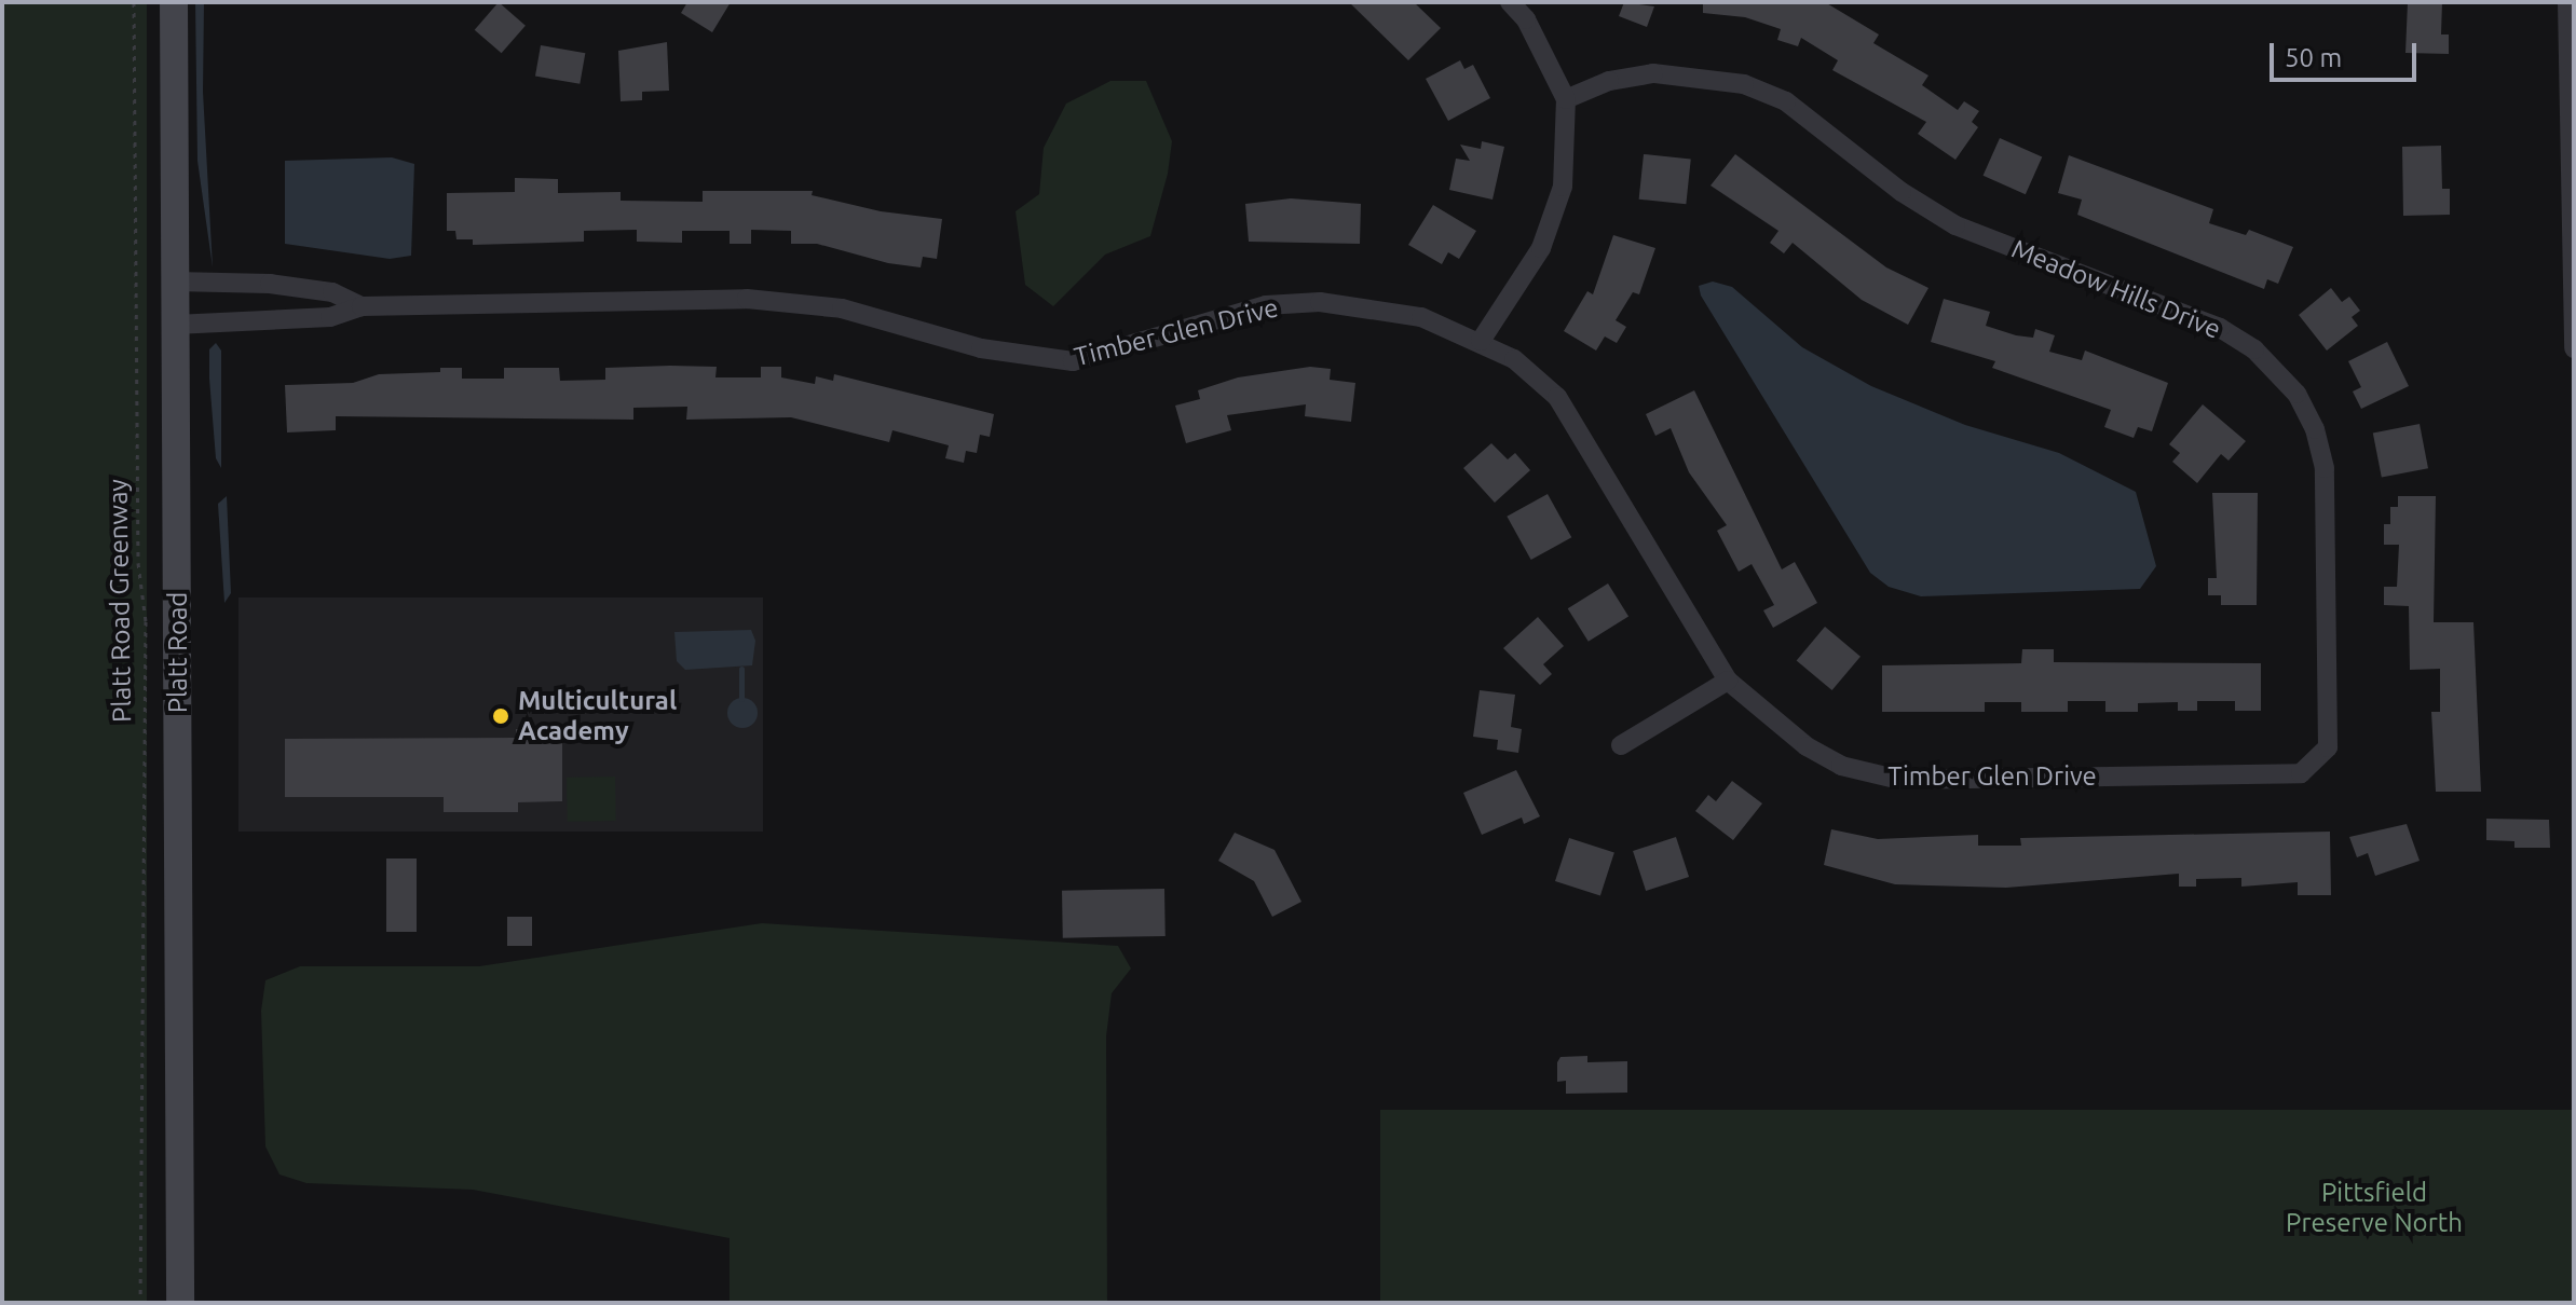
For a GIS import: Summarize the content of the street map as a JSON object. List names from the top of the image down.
{
  "streets": {
    "main road": ["Platt Road"],
    "street": ["Meadow Hills Drive", "Timber Glen Drive"],
    "path": ["Platt Road Greenway"]
  },
  "crossings": [
    ["Meadow Hills Drive", "Timber Glen Drive"],
    ["Timber Glen Drive", "Platt Road"]
  ],
  "parks": ["Pittsfield Preserve North"],
  "places": ["Multicultural Academy"],
  "scale_bar": "50 m"
}
